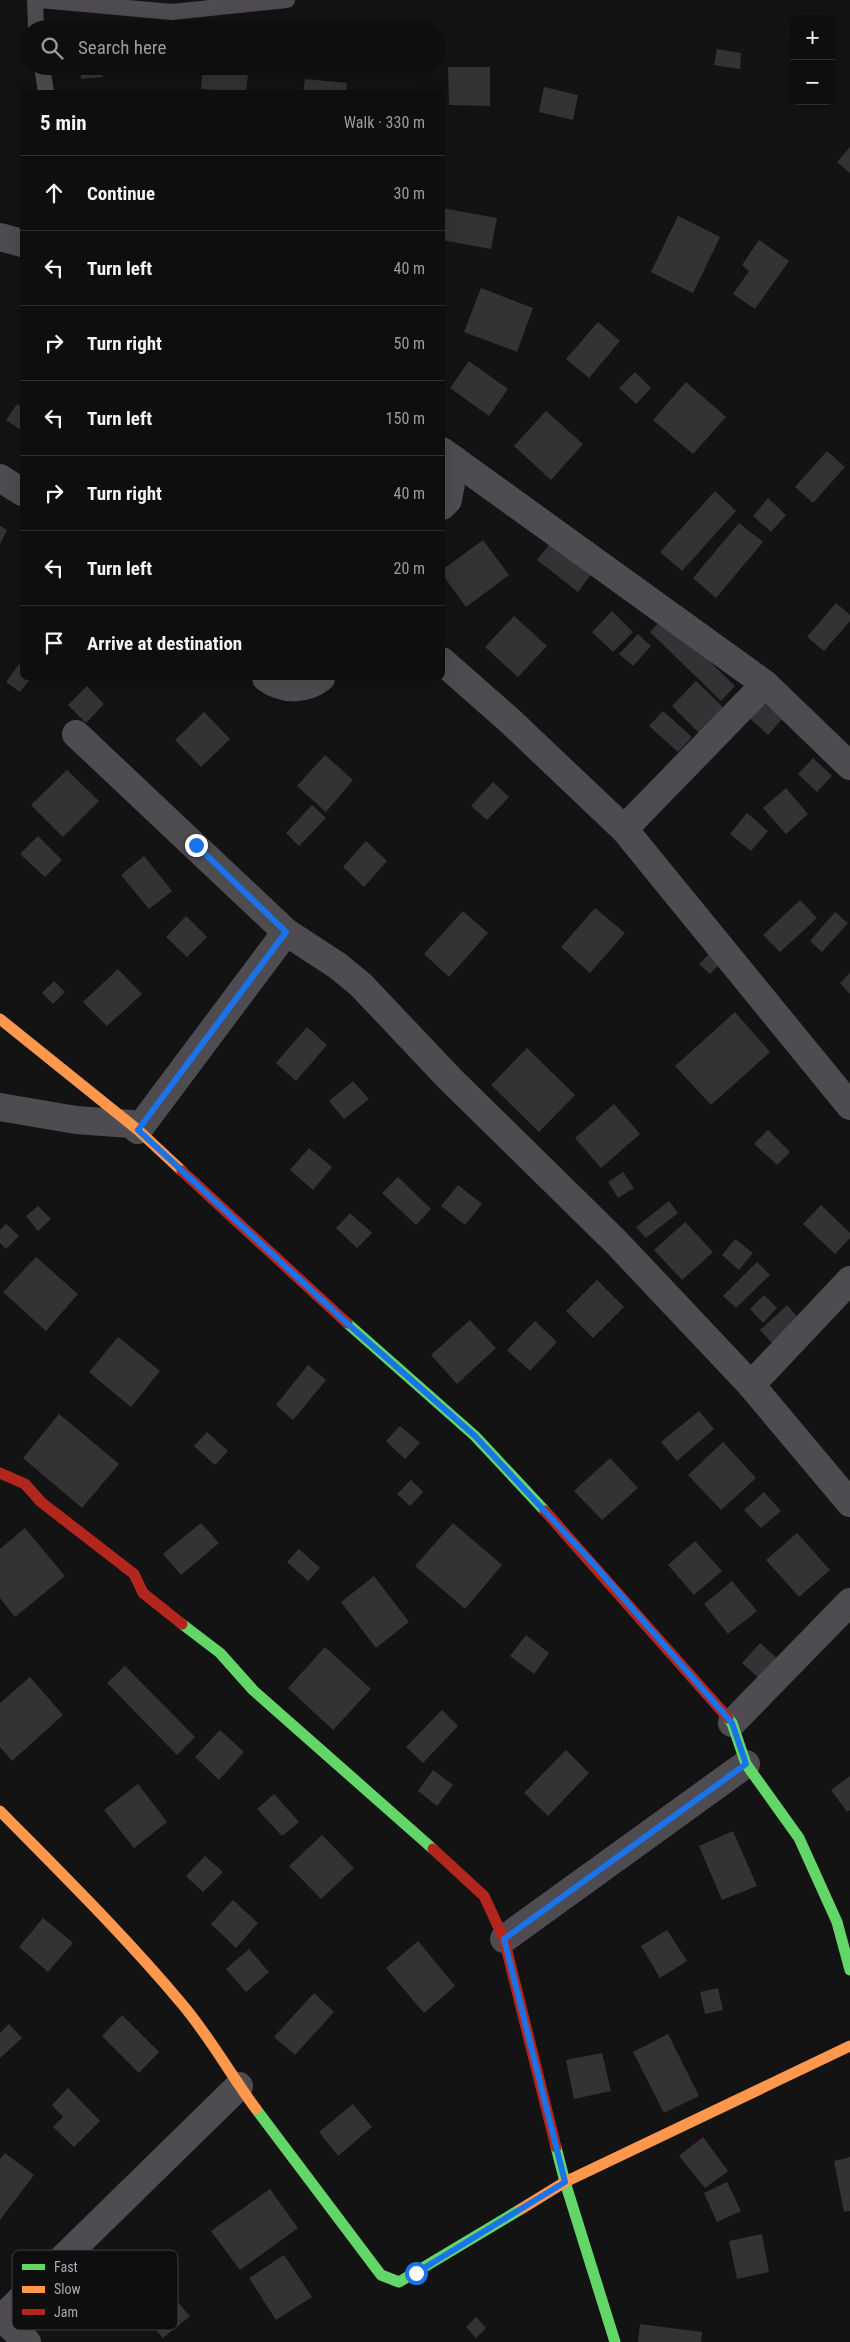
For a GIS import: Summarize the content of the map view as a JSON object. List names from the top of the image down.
{
  "legend": ["Fast", "Slow", "Jam"],
  "page": {
    "map_buttons": ["+", "−"],
    "search": "Search here",
    "heading": ["5 min", "Walk · 330 m"],
    "list": [
      ["Continue", "30 m"],
      ["Turn left", "40 m"],
      ["Turn right", "50 m"],
      ["Turn left", "150 m"],
      ["Turn right", "40 m"],
      ["Turn left", "20 m"],
      "Arrive at destination"
    ]
  }
}
